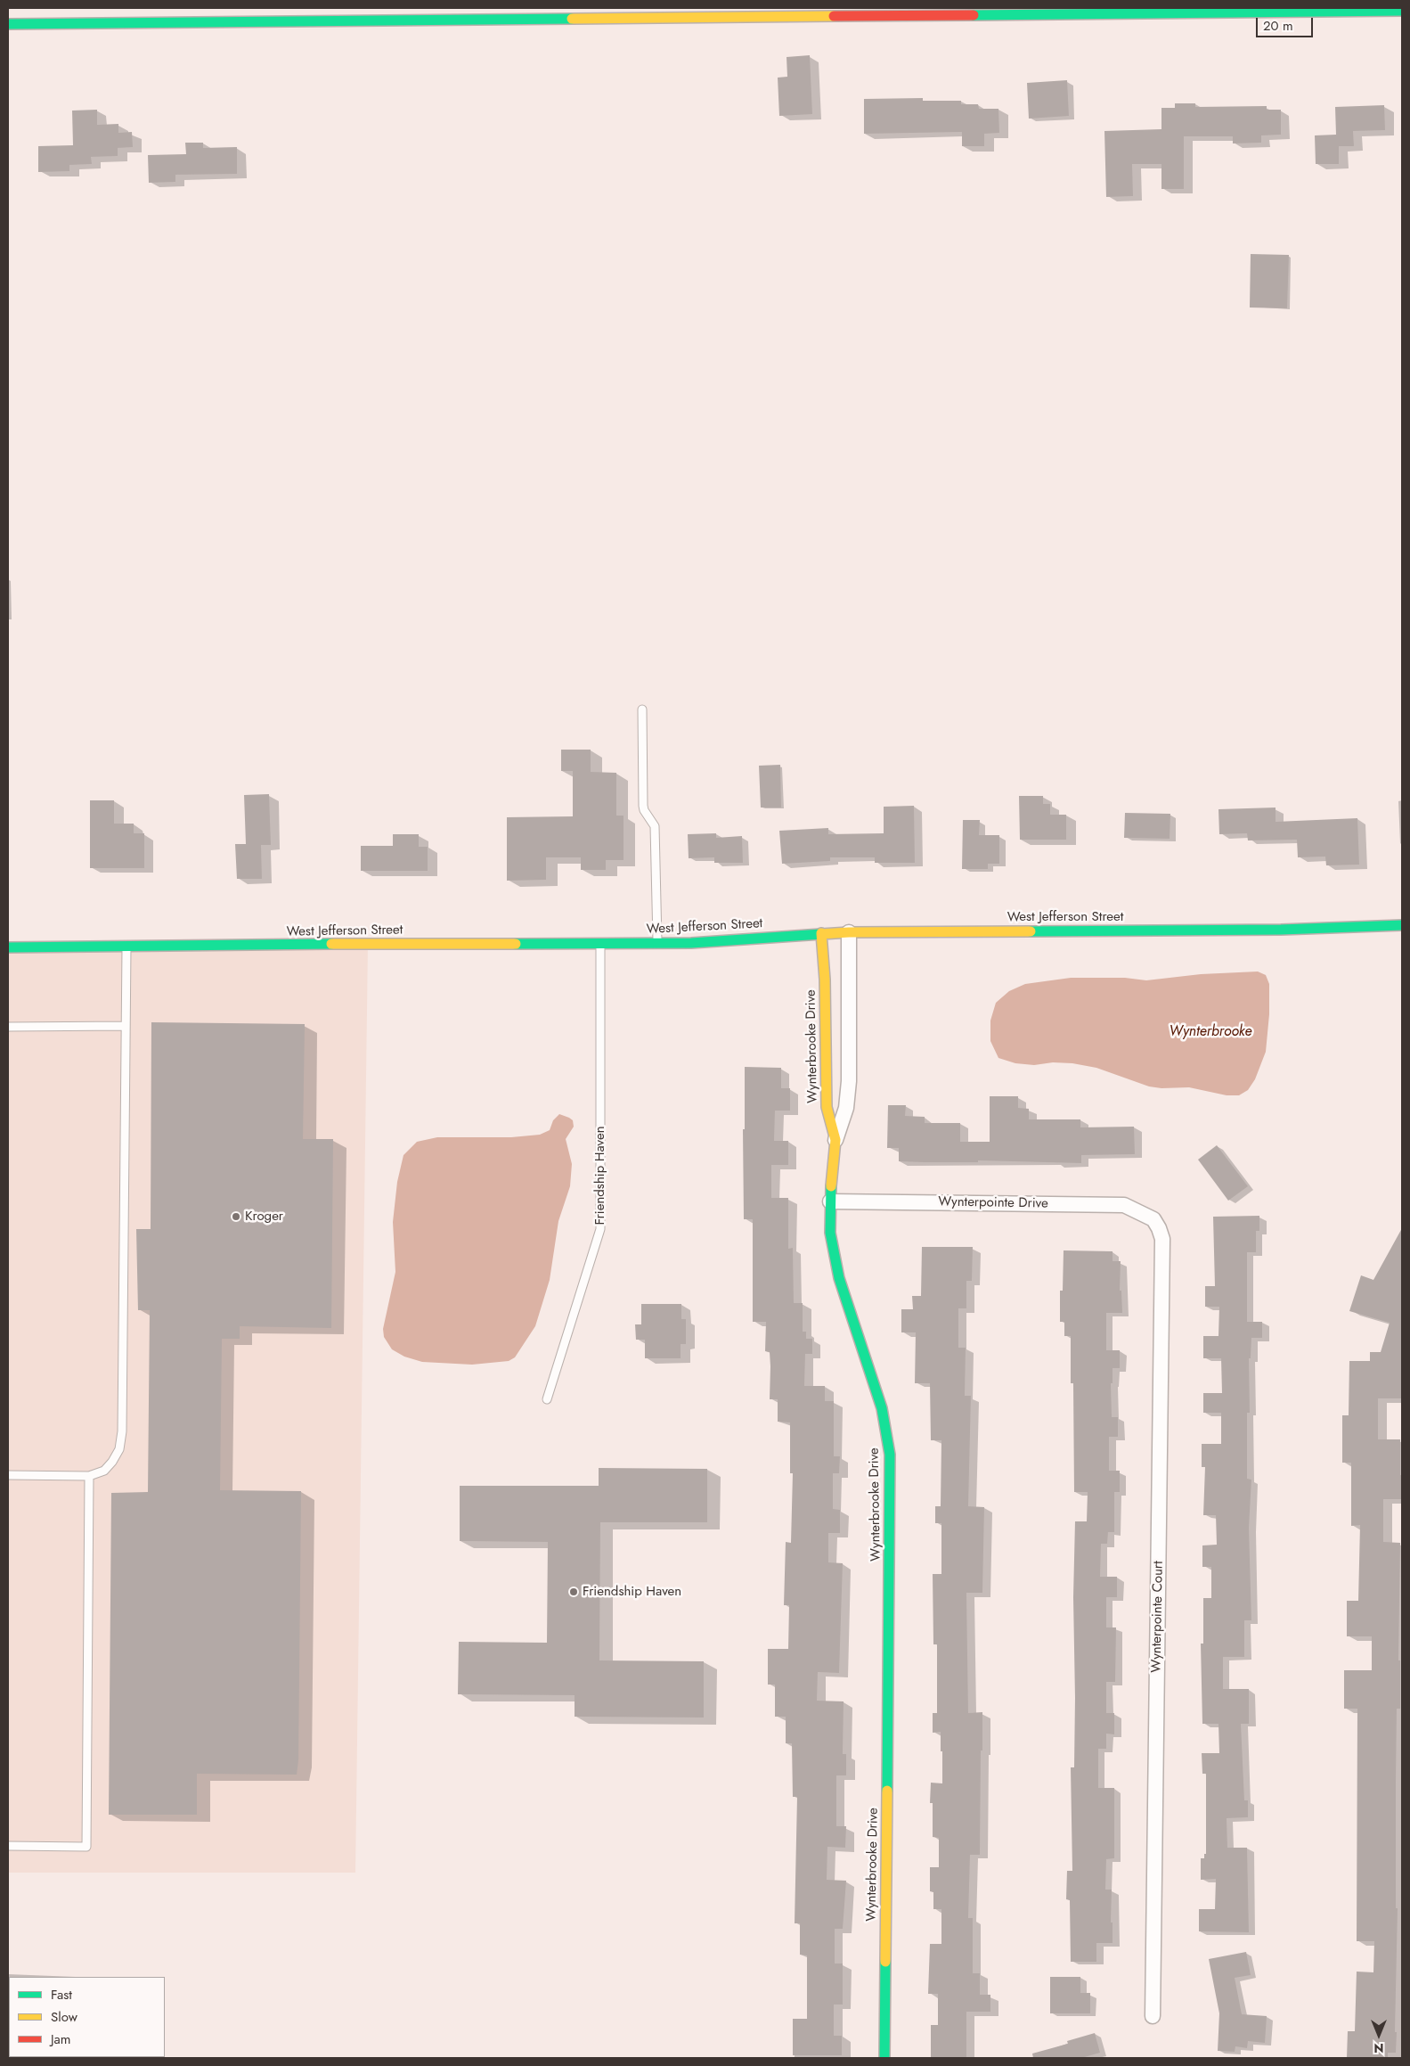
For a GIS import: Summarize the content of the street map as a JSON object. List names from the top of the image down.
{
  "streets": {
    "street": [
      "West Jefferson Street",
      "Wynterbrooke Drive",
      "Wynterpointe Drive",
      "Wynterpointe Court"
    ],
    "lane": ["Friendship Haven"]
  },
  "crossings": [
    ["West Jefferson Street", "Wynterbrooke Drive"],
    ["West Jefferson Street", "Friendship Haven"],
    ["Wynterbrooke Drive", "Wynterpointe Drive"],
    ["Wynterpointe Drive", "Wynterpointe Court"]
  ],
  "water": ["Wynterbrooke"],
  "places": ["Kroger", "Friendship Haven"],
  "legend": ["Fast", "Slow", "Jam"],
  "scale_bar": "20 m",
  "north": "bottom"
}
